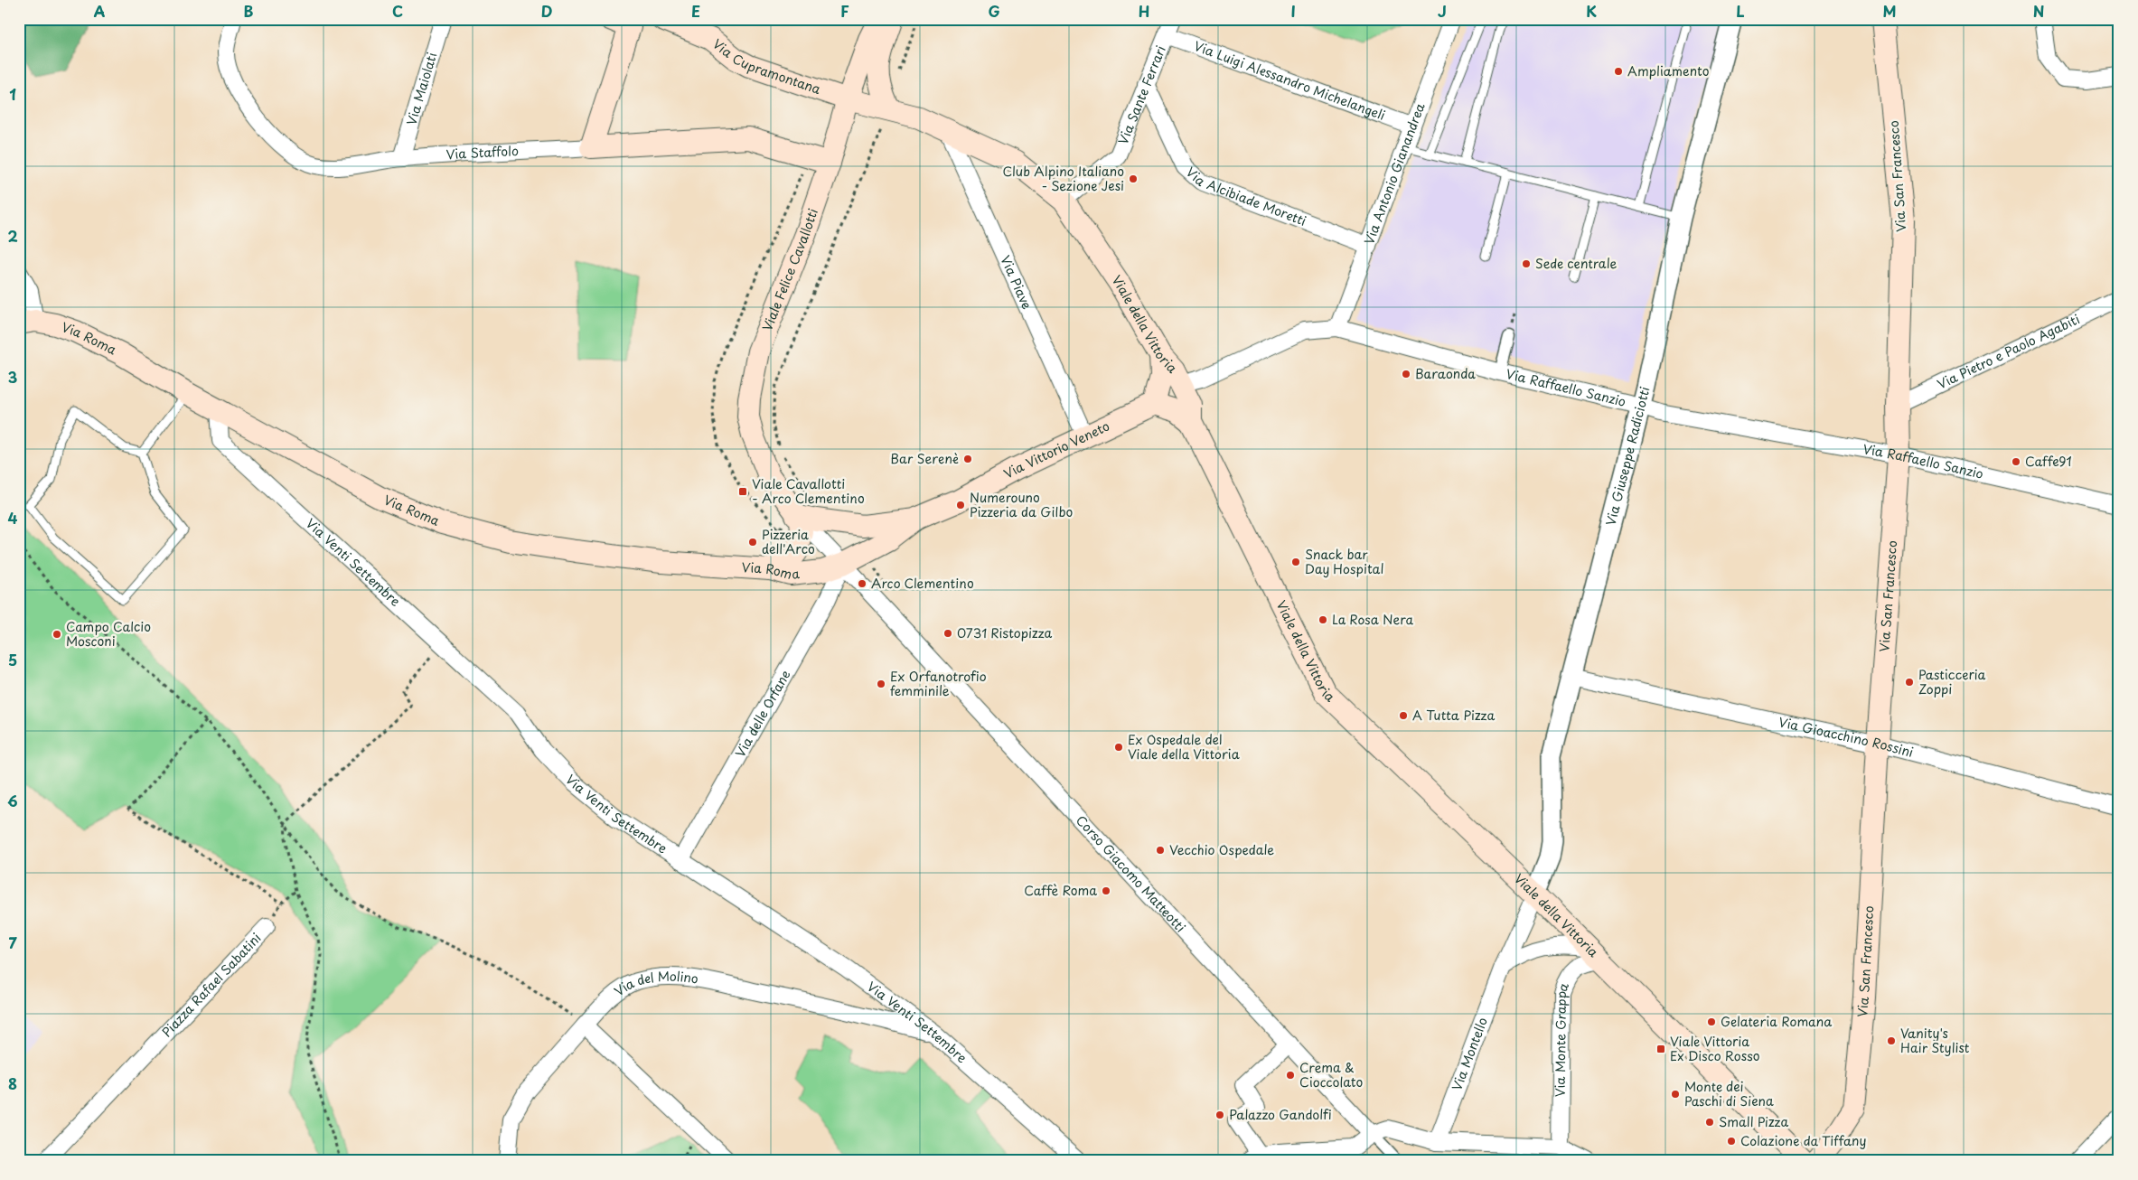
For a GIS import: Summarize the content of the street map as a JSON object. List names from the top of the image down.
{
  "streets": {
    "main road": [
      "Via Cupramontana",
      "Via Staffolo",
      "Via San Francesco",
      "Viale Felice Cavallotti",
      "Viale della Vittoria",
      "Via Roma",
      "Via Vittorio Veneto"
    ],
    "street": [
      "Via Luigi Alessandro Michelangeli",
      "Via Maiolati",
      "Via Sante Ferrari",
      "Via Antonio Gianandrea",
      "Via Alcibiade Moretti",
      "Via Piave",
      "Via Pietro e Paolo Agabiti",
      "Via Raffaello Sanzio",
      "Via Giuseppe Radiciotti",
      "Via Venti Settembre",
      "Via delle Orfane",
      "Via Gioacchino Rossini",
      "Corso Giacomo Matteotti",
      "Piazza Rafael Sabatini",
      "Via del Molino",
      "Via Monte Grappa",
      "Via Montello"
    ]
  },
  "crossings": [
    ["Via Cupramontana", "Viale Felice Cavallotti"],
    ["Via Cupramontana", "Viale della Vittoria"],
    ["Via Luigi Alessandro Michelangeli", "Via Sante Ferrari"],
    ["Via Luigi Alessandro Michelangeli", "Via Antonio Gianandrea"],
    ["Via Maiolati", "Via Staffolo"],
    ["Via Sante Ferrari", "Via Alcibiade Moretti"],
    ["Via Sante Ferrari", "Viale della Vittoria"],
    ["Via Staffolo", "Viale Felice Cavallotti"],
    ["Via Antonio Gianandrea", "Via Alcibiade Moretti"],
    ["Via Antonio Gianandrea", "Via Raffaello Sanzio"],
    ["Via San Francesco", "Via Pietro e Paolo Agabiti"],
    ["Via San Francesco", "Via Raffaello Sanzio"],
    ["Via San Francesco", "Via Gioacchino Rossini"],
    ["Viale Felice Cavallotti", "Viale della Vittoria"],
    ["Viale Felice Cavallotti", "Via Roma"],
    ["Viale Felice Cavallotti", "Via Vittorio Veneto"],
    ["Viale Felice Cavallotti", "Via delle Orfane"],
    ["Viale Felice Cavallotti", "Corso Giacomo Matteotti"],
    ["Via Piave", "Viale della Vittoria"],
    ["Via Piave", "Via Vittorio Veneto"],
    ["Viale della Vittoria", "Via Raffaello Sanzio"],
    ["Viale della Vittoria", "Via Giuseppe Radiciotti"],
    ["Viale della Vittoria", "Via Monte Grappa"],
    ["Viale della Vittoria", "Via Montello"],
    ["Via Roma", "Via Vittorio Veneto"],
    ["Via Roma", "Via Venti Settembre"],
    ["Via Roma", "Via delle Orfane"],
    ["Via Roma", "Corso Giacomo Matteotti"],
    ["Via Raffaello Sanzio", "Via Giuseppe Radiciotti"],
    ["Via Vittorio Veneto", "Via delle Orfane"],
    ["Via Vittorio Veneto", "Corso Giacomo Matteotti"],
    ["Via Giuseppe Radiciotti", "Via Gioacchino Rossini"],
    ["Via Giuseppe Radiciotti", "Via Montello"],
    ["Via Venti Settembre", "Via delle Orfane"],
    ["Via Venti Settembre", "Via del Molino"],
    ["Via delle Orfane", "Corso Giacomo Matteotti"]
  ],
  "places": {
    "other": [
      "Ampliamento",
      "Club Alpino Italiano - Sezione Jesi",
      "Sede centrale",
      "Baraonda",
      "Bar Serenè",
      "Caffe91",
      "Numerouno Pizzeria da Gilbo",
      "Pizzeria dell'Arco",
      "Snack bar Day Hospital",
      "Arco Clementino",
      "La Rosa Nera",
      "0731 Ristopizza",
      "Campo Calcio Mosconi",
      "Pasticceria Zoppi",
      "Ex Orfanotrofio femminile",
      "A Tutta Pizza",
      "Ex Ospedale del Viale della Vittoria",
      "Vecchio Ospedale",
      "Caffè Roma",
      "Gelateria Romana",
      "Vanity's Hair Stylist",
      "Crema & Cioccolato",
      "Monte dei Paschi di Siena",
      "Palazzo Gandolfi",
      "Small Pizza",
      "Colazione da Tiffany"
    ],
    "transit": ["Viale Cavallotti - Arco Clementino", "Viale Vittoria Ex Disco Rosso"]
  },
  "grid": {
    "columns": [
      "A",
      "B",
      "C",
      "D",
      "E",
      "F",
      "G",
      "H",
      "I",
      "J",
      "K",
      "L",
      "M",
      "N"
    ],
    "rows": [
      "1",
      "2",
      "3",
      "4",
      "5",
      "6",
      "7",
      "8"
    ]
  }
}
